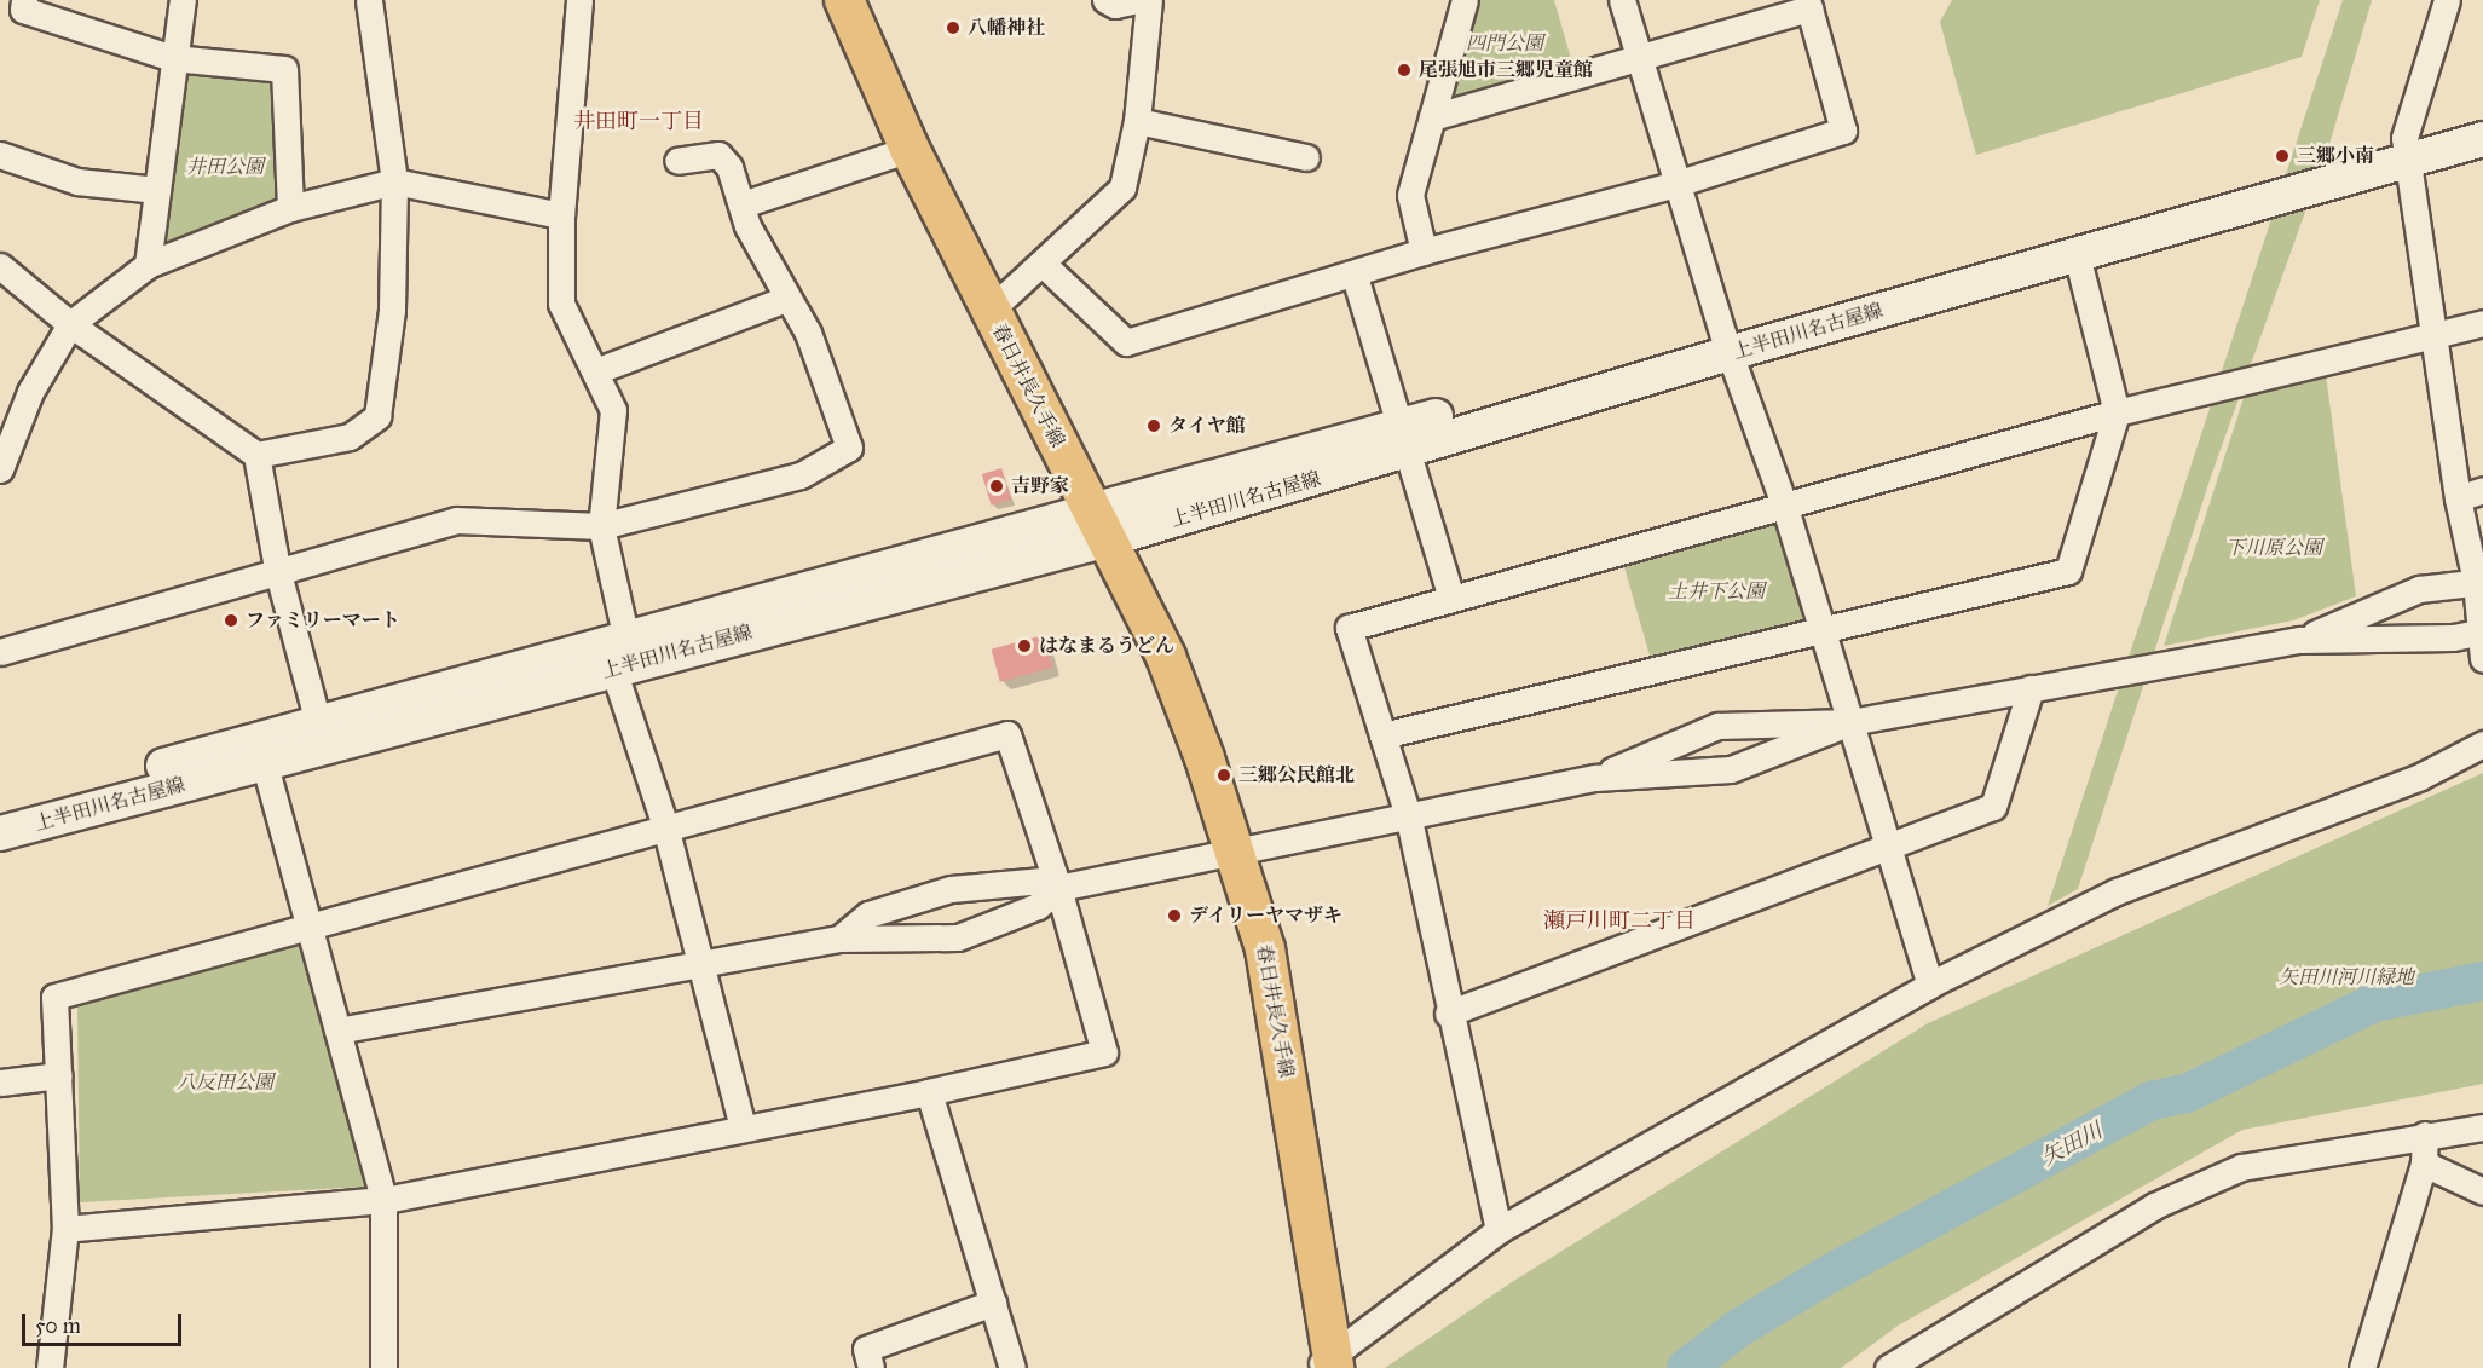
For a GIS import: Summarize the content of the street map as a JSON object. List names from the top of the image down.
{
  "streets": {
    "main road": ["上半田川名古屋線", "春日井長久手線"]
  },
  "crossings": [
    ["上半田川名古屋線", "春日井長久手線"]
  ],
  "districts": ["井田町一丁目", "瀬戸川町二丁目"],
  "water": ["矢田川"],
  "parks": [
    "四門公園",
    "井田公園",
    "下川原公園",
    "土井下公園",
    "矢田川河川緑地",
    "八反田公園"
  ],
  "places": [
    "八幡神社",
    "尾張旭市三郷児童館",
    "三郷小南",
    "タイヤ館",
    "吉野家",
    "ファミリーマート",
    "はなまるうどん",
    "三郷公民館北",
    "デイリーヤマザキ"
  ],
  "scale_bar": "50 m"
}
